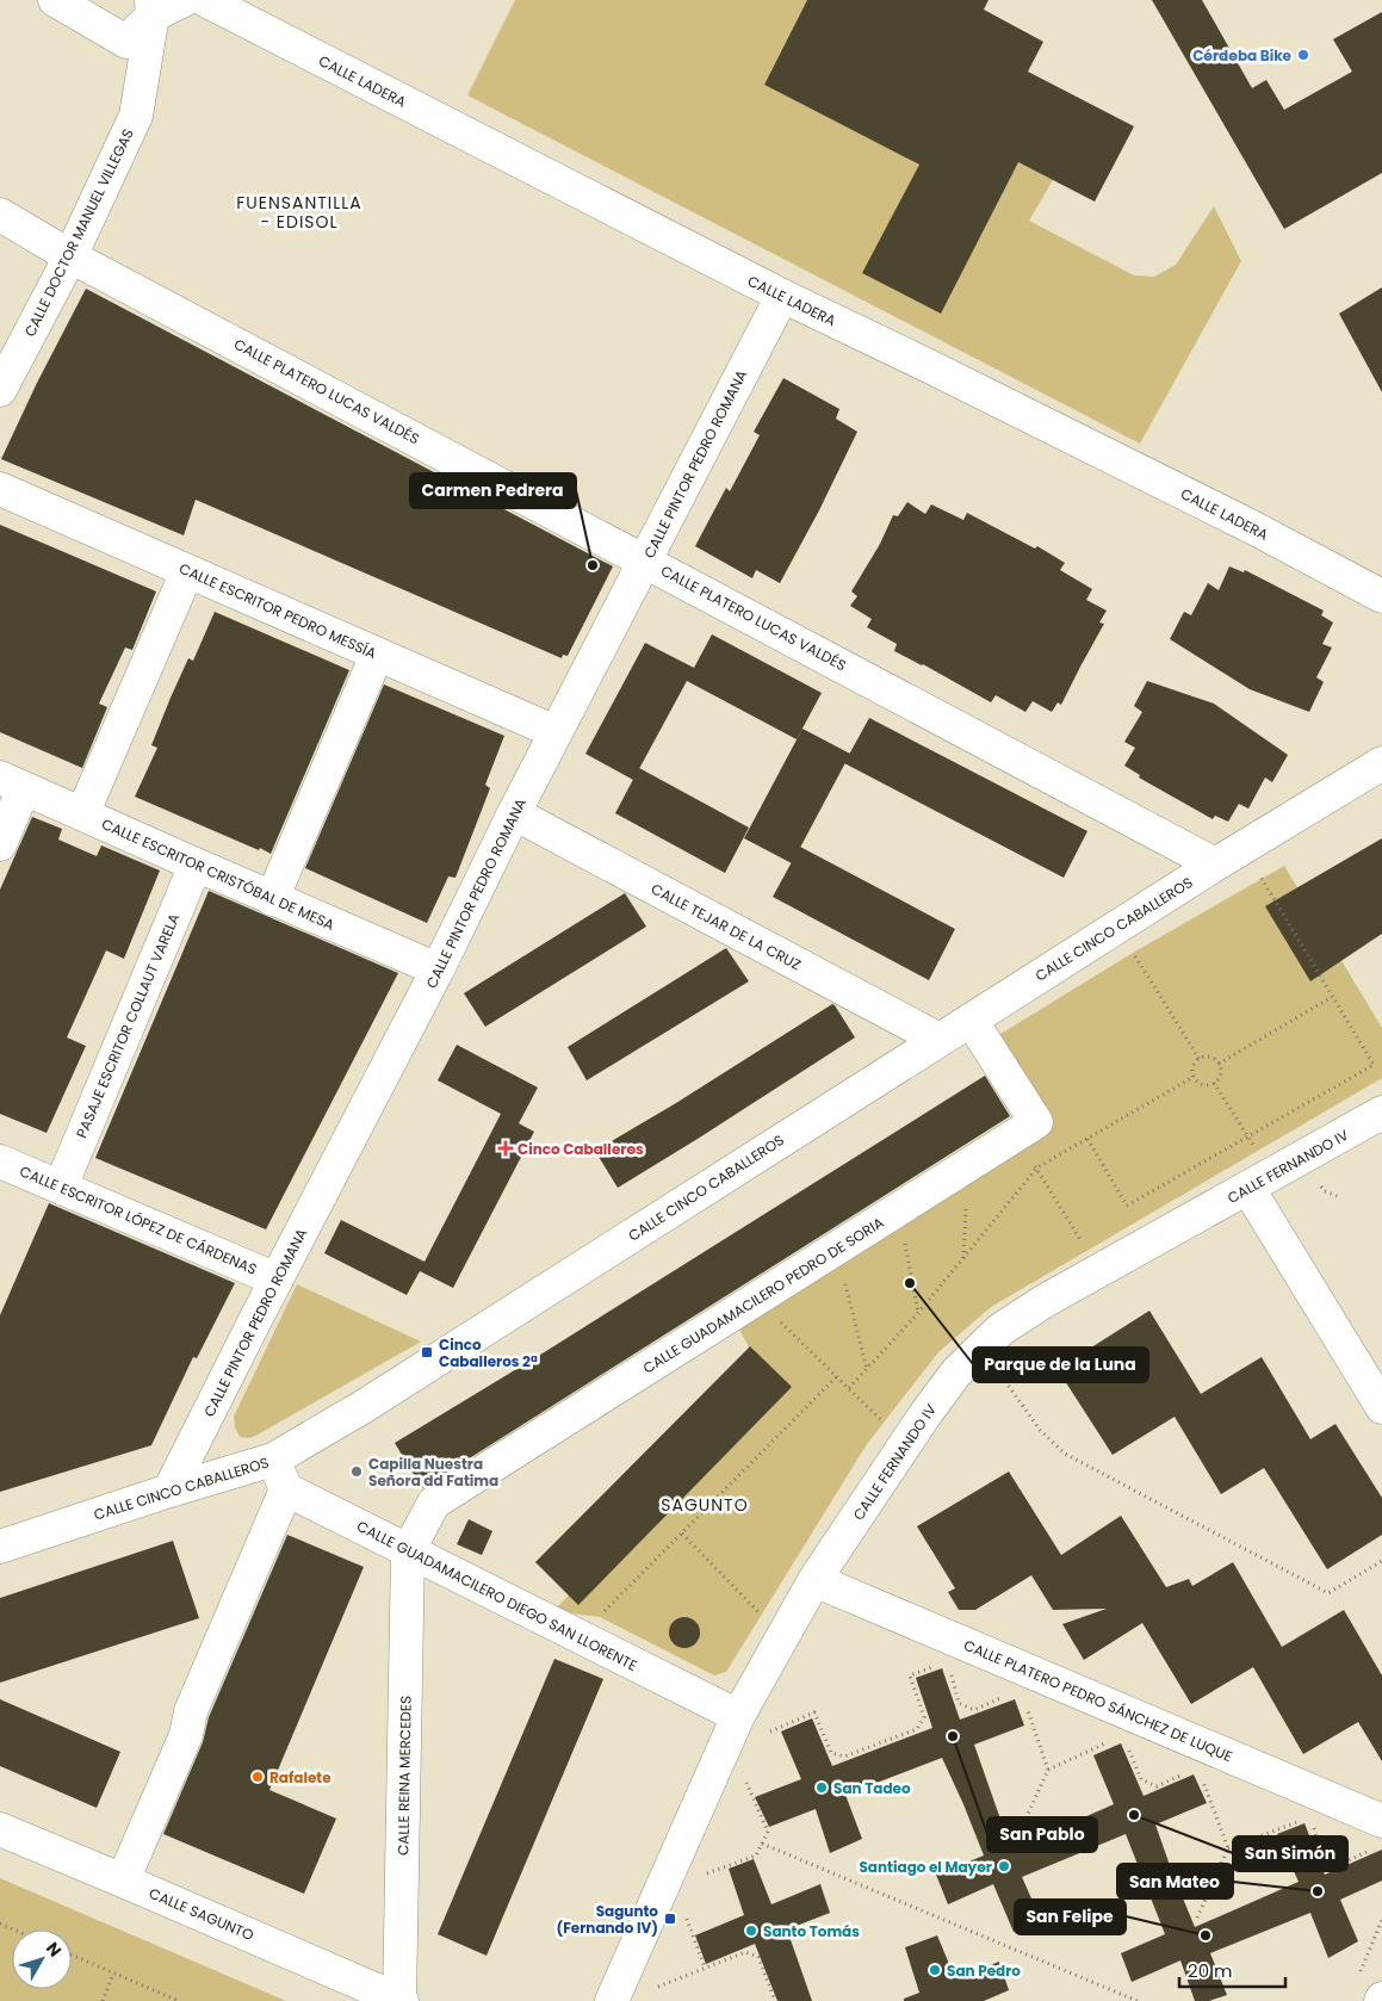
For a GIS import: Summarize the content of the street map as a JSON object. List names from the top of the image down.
{
  "streets": {
    "street": [
      "CALLE LADERA",
      "CALLE DOCTOR MANUEL VILLEGAS",
      "CALLE PLATERO LUCAS VALDÉS",
      "CALLE PINTOR PEDRO ROMANA",
      "CALLE ESCRITOR PEDRO MESSÍA",
      "CALLE ESCRITOR CRISTÓBAL DE MESA",
      "CALLE TEJAR DE LA CRUZ",
      "CALLE CINCO CABALLEROS",
      "PASAJE ESCRITOR COLLAUT VARELA",
      "CALLE FERNANDO IV",
      "CALLE ESCRITOR LÓPEZ DE CÁRDENAS",
      "CALLE GUADAMACILERO PEDRO DE SORIA",
      "CALLE GUADAMACILERO DIEGO SAN LLORENTE",
      "CALLE PLATERO PEDRO SÁNCHEZ DE LUQUE",
      "CALLE REINA MERCEDES",
      "CALLE SAGUNTO"
    ]
  },
  "crossings": [
    ["CALLE LADERA", "CALLE PINTOR PEDRO ROMANA"],
    ["CALLE DOCTOR MANUEL VILLEGAS", "CALLE PLATERO LUCAS VALDÉS"],
    ["CALLE PLATERO LUCAS VALDÉS", "CALLE PINTOR PEDRO ROMANA"],
    ["CALLE PLATERO LUCAS VALDÉS", "CALLE CINCO CABALLEROS"],
    ["CALLE PINTOR PEDRO ROMANA", "CALLE ESCRITOR PEDRO MESSÍA"],
    ["CALLE PINTOR PEDRO ROMANA", "CALLE ESCRITOR CRISTÓBAL DE MESA"],
    ["CALLE PINTOR PEDRO ROMANA", "CALLE TEJAR DE LA CRUZ"],
    ["CALLE PINTOR PEDRO ROMANA", "CALLE CINCO CABALLEROS"],
    ["CALLE PINTOR PEDRO ROMANA", "CALLE ESCRITOR LÓPEZ DE CÁRDENAS"],
    ["CALLE ESCRITOR CRISTÓBAL DE MESA", "PASAJE ESCRITOR COLLAUT VARELA"],
    ["CALLE TEJAR DE LA CRUZ", "CALLE CINCO CABALLEROS"],
    ["CALLE CINCO CABALLEROS", "CALLE GUADAMACILERO PEDRO DE SORIA"],
    ["CALLE CINCO CABALLEROS", "CALLE GUADAMACILERO DIEGO SAN LLORENTE"],
    ["PASAJE ESCRITOR COLLAUT VARELA", "CALLE ESCRITOR LÓPEZ DE CÁRDENAS"],
    ["CALLE FERNANDO IV", "CALLE GUADAMACILERO DIEGO SAN LLORENTE"],
    ["CALLE FERNANDO IV", "CALLE PLATERO PEDRO SÁNCHEZ DE LUQUE"],
    ["CALLE GUADAMACILERO PEDRO DE SORIA", "CALLE GUADAMACILERO DIEGO SAN LLORENTE"],
    ["CALLE GUADAMACILERO PEDRO DE SORIA", "CALLE REINA MERCEDES"],
    ["CALLE GUADAMACILERO DIEGO SAN LLORENTE", "CALLE REINA MERCEDES"],
    ["CALLE REINA MERCEDES", "CALLE SAGUNTO"]
  ],
  "districts": ["FUENSANTILLA - EDISOL", "SAGUNTO"],
  "places": {
    "other": [
      "Córdoba Bike",
      "Carmen Pedrera",
      "Parque de la Luna",
      "Capilla Nuestra Señora dd Fatima",
      "San Pablo",
      "Rafalete",
      "San Tadeo",
      "San Simón",
      "Santiago el Mayor",
      "San Mateo",
      "Santo Tomás",
      "San Felipe",
      "San Pedro"
    ],
    "health": ["Cinco Caballeros"],
    "transit": ["Cinco Caballeros 2ª", "Sagunto (Fernando IV)"]
  },
  "scale_bar": "20 m",
  "north": "top right"
}
